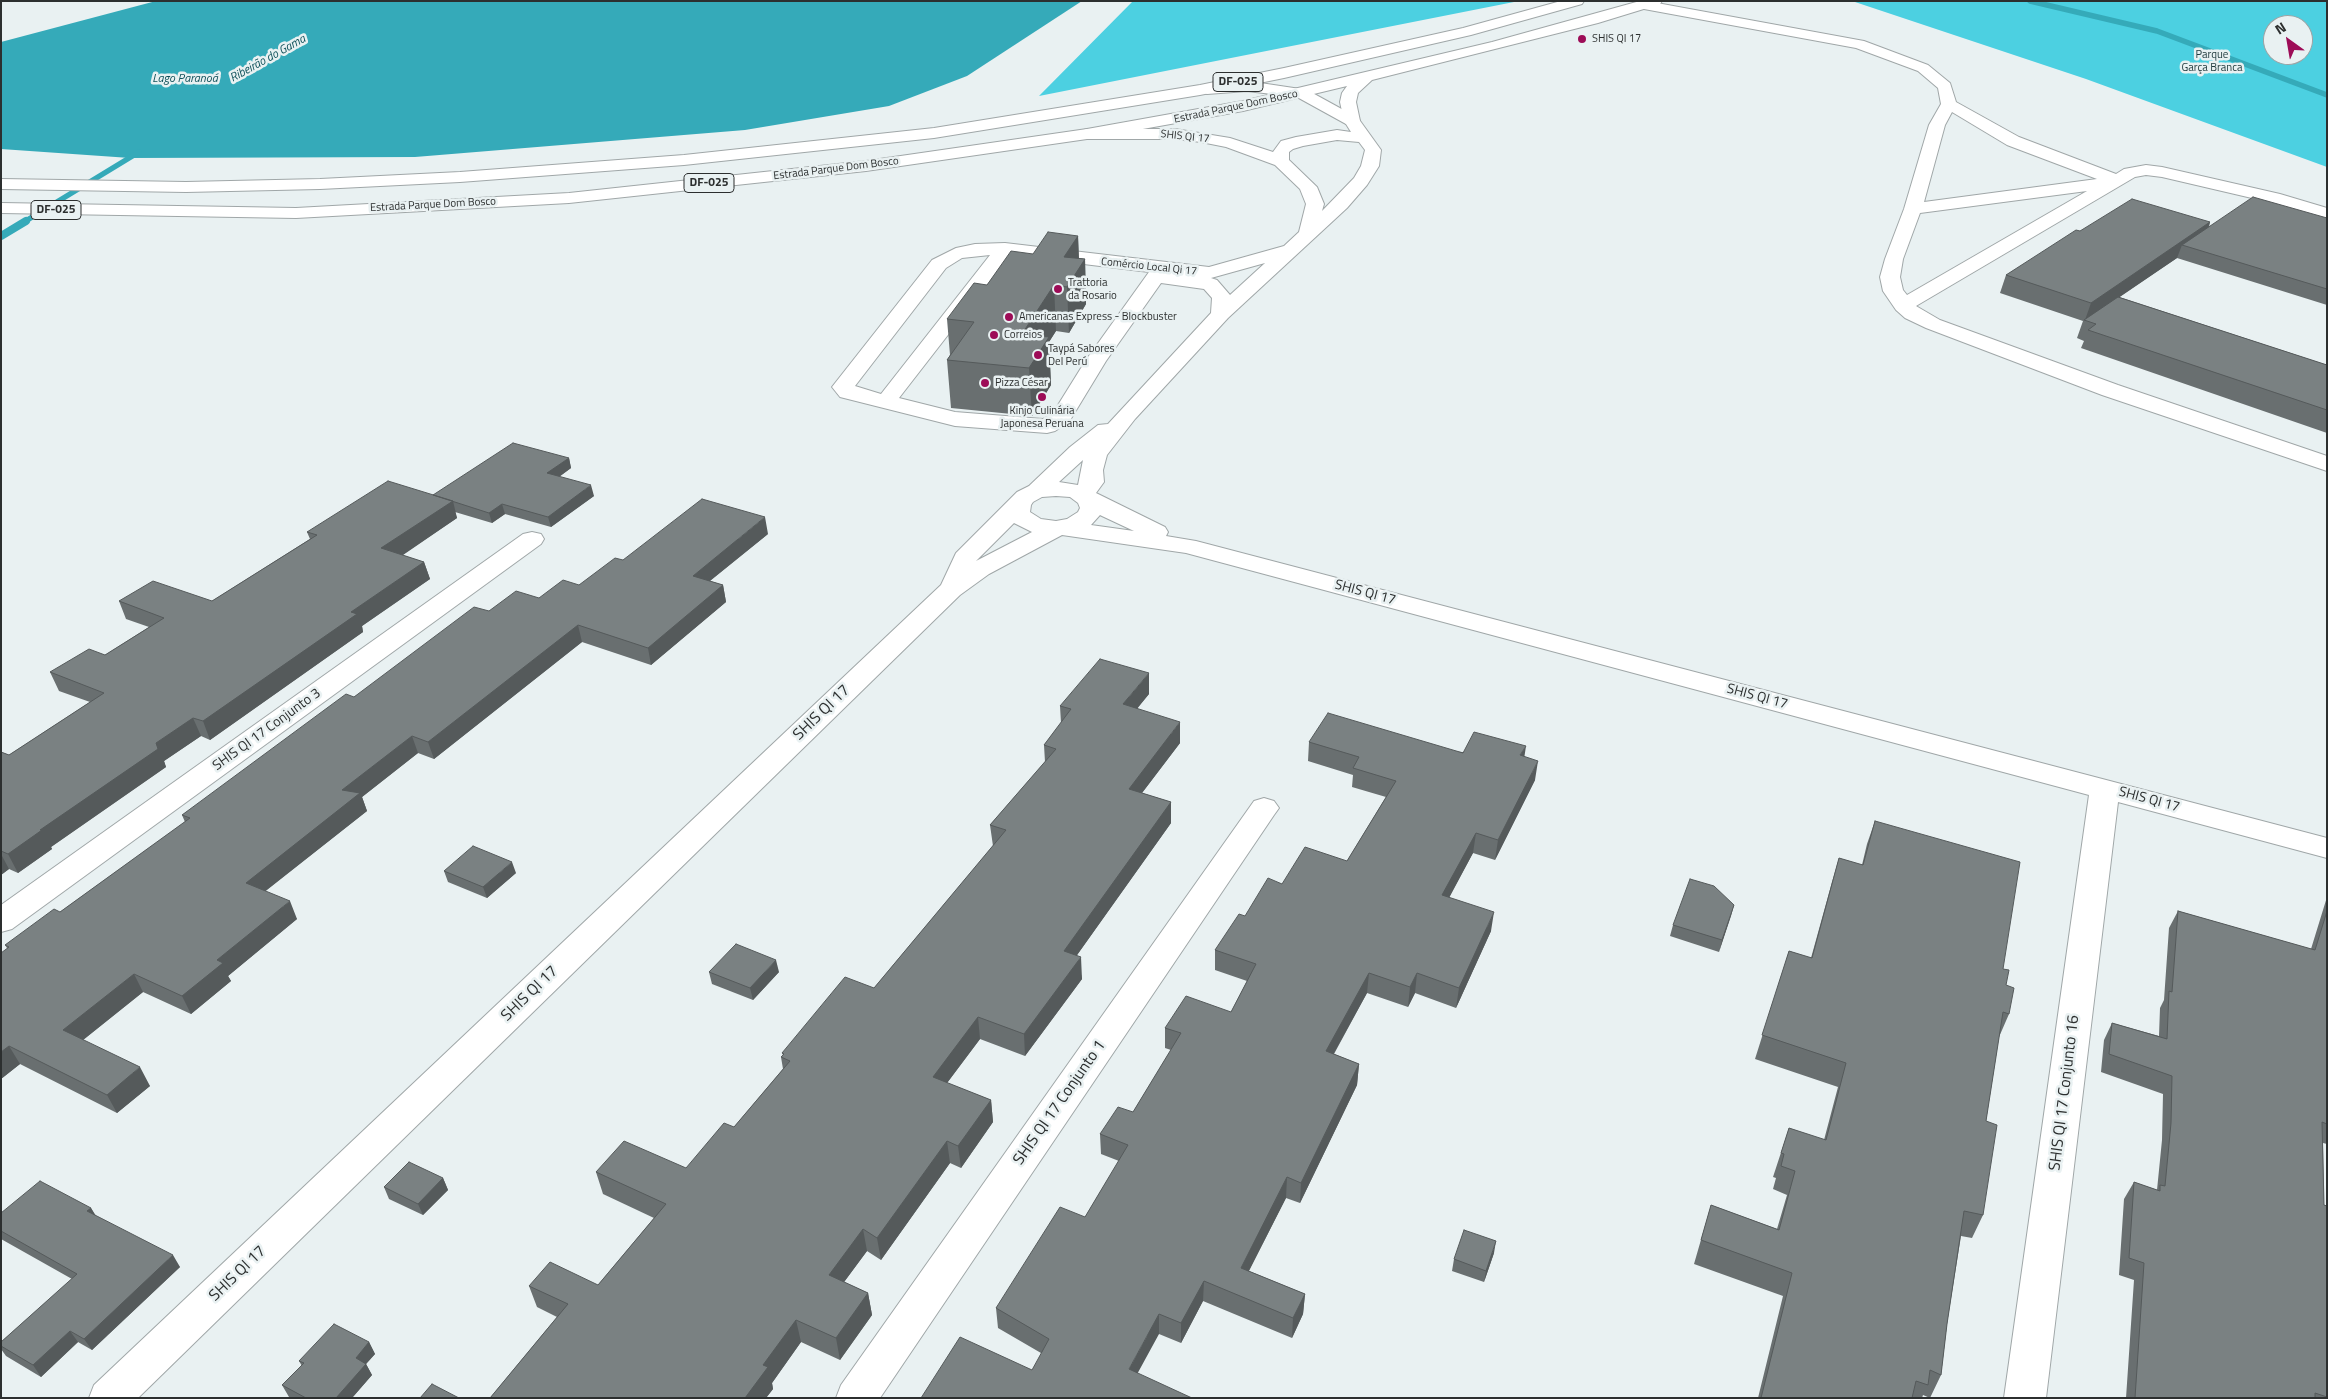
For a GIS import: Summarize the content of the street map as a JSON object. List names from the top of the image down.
{
  "streets": {
    "street": [
      "DF-025",
      "Estrada Parque Dom Bosco",
      "SHIS QI 17",
      "Comércio Local Qi 17",
      "SHIS QI 17 Conjunto 3",
      "SHIS QI 17 Conjunto 16",
      "SHIS QI 17 Conjunto 1"
    ]
  },
  "crossings": [
    ["Estrada Parque Dom Bosco", "SHIS QI 17"],
    ["SHIS QI 17", "Comércio Local Qi 17"],
    ["SHIS QI 17", "SHIS QI 17 Conjunto 16"]
  ],
  "water": ["Ribeirão do Gama", "Lago Paranoá"],
  "parks": ["Parque Garça Branca"],
  "places": [
    "SHIS QI 17",
    "Trattoria da Rosario",
    "Americanas Express - Blockbuster",
    "Correios",
    "Taypá Sabores Del Perú",
    "Pizza César",
    "Kinjo Culinária Japonesa Peruana"
  ],
  "north": "top left"
}
